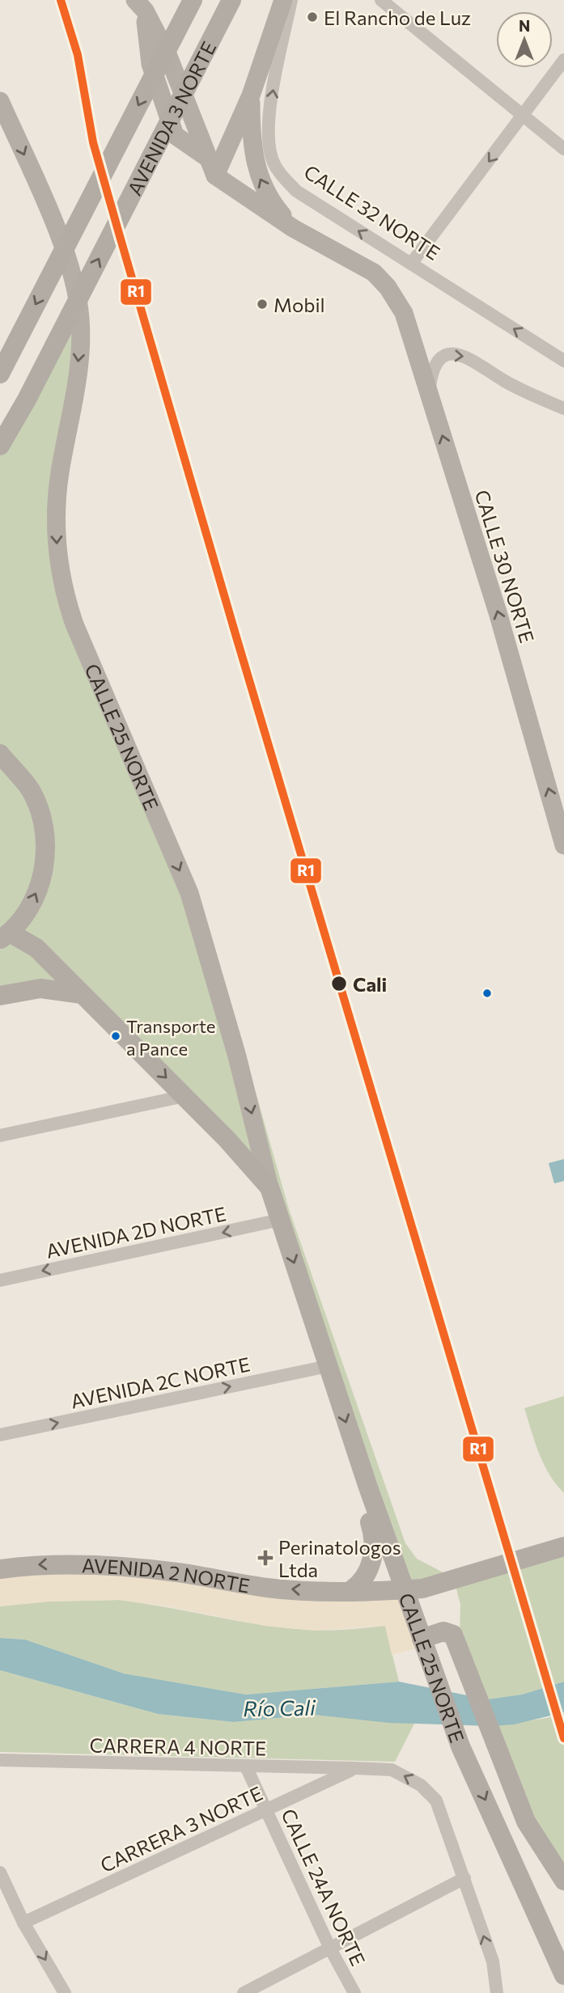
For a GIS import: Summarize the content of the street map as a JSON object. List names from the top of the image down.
{
  "streets": {
    "main road": [
      "AVENIDA 3 NORTE",
      "CALLE 30 NORTE",
      "CALLE 25 NORTE",
      "AVENIDA 2 NORTE"
    ],
    "street": [
      "CALLE 32 NORTE",
      "AVENIDA 2D NORTE",
      "AVENIDA 2C NORTE",
      "CARRERA 4 NORTE",
      "CARRERA 3 NORTE",
      "CALLE 24A NORTE"
    ]
  },
  "crossings": [
    ["CALLE 25 NORTE", "AVENIDA 2D NORTE"],
    ["CALLE 25 NORTE", "AVENIDA 2C NORTE"],
    ["CALLE 25 NORTE", "AVENIDA 2 NORTE"],
    ["CARRERA 4 NORTE", "CARRERA 3 NORTE"],
    ["CARRERA 4 NORTE", "CALLE 24A NORTE"],
    ["CARRERA 3 NORTE", "CALLE 24A NORTE"]
  ],
  "one_way": [
    "CALLE 32 NORTE",
    "CALLE 30 NORTE",
    "CALLE 25 NORTE",
    "AVENIDA 2D NORTE",
    "AVENIDA 2C NORTE",
    "AVENIDA 2 NORTE"
  ],
  "water": ["Río Cali"],
  "places": {
    "other": [
      "El Rancho de Luz",
      "Mobil",
      "Cali",
      "Transporte a Pance"
    ],
    "health": ["Perinatologos Ltda"]
  },
  "lines": ["transit line R1"],
  "north": "top"
}
